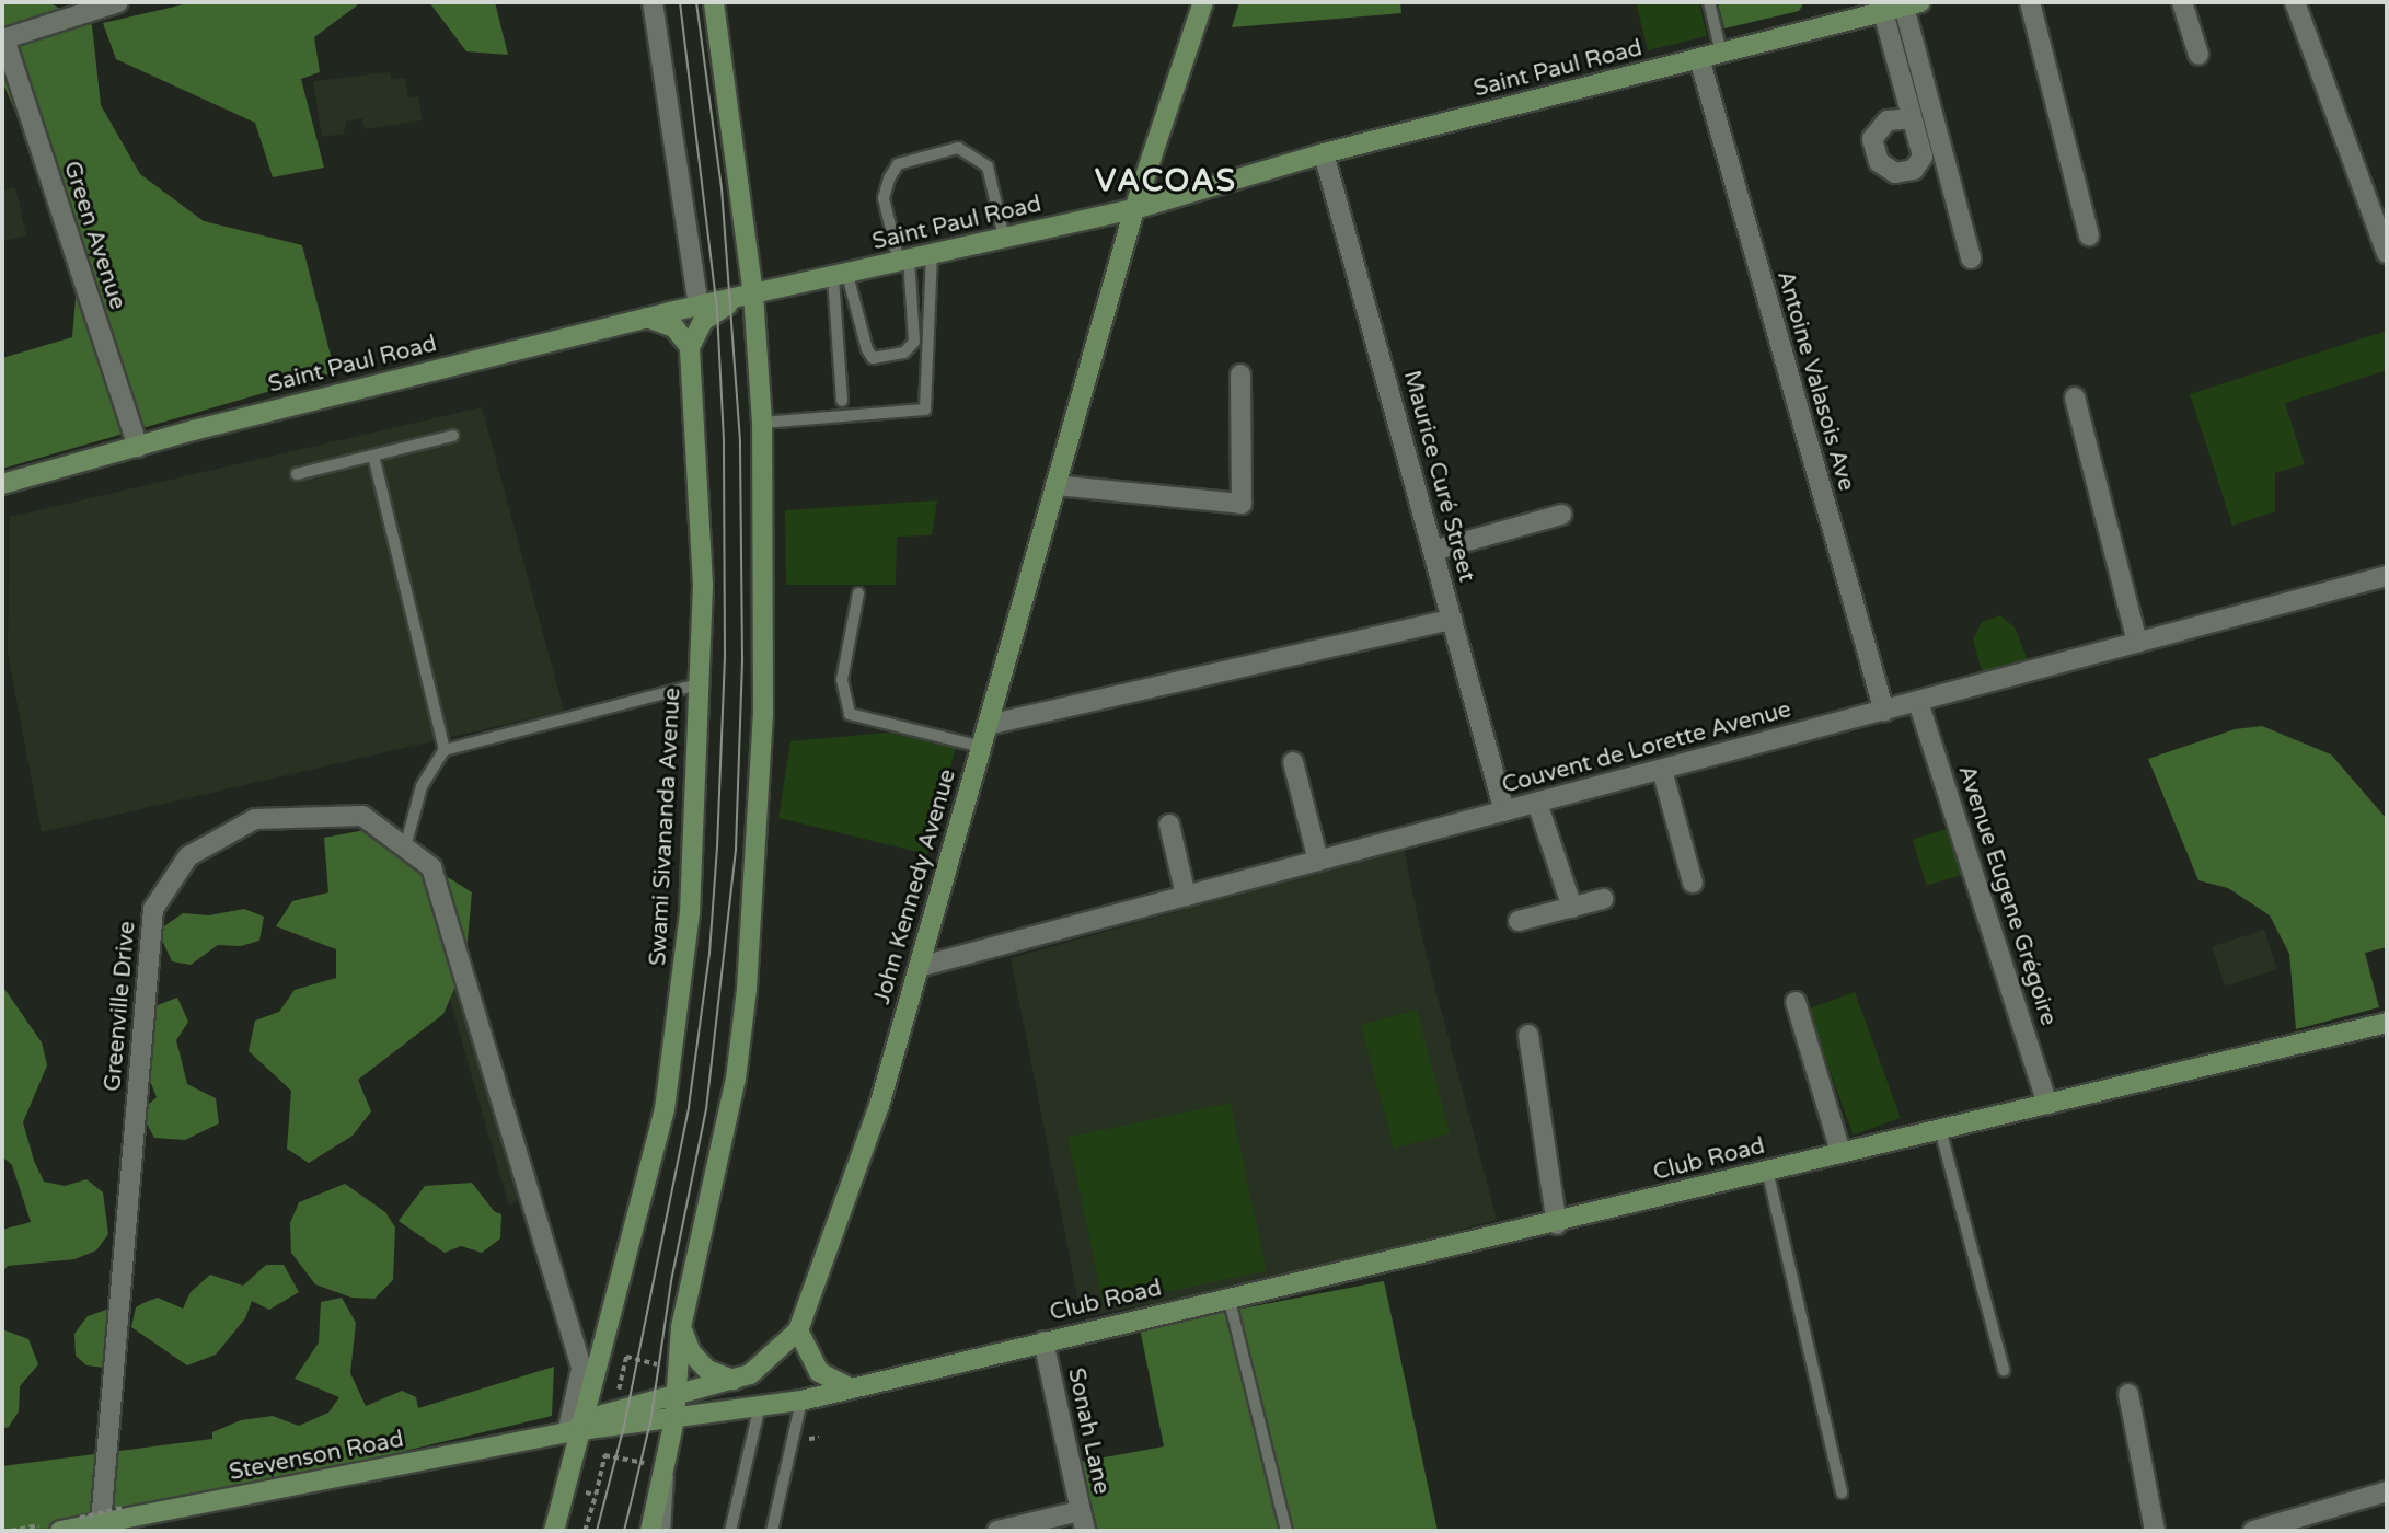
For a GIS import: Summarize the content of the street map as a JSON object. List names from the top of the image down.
{
  "streets": {
    "street": [
      "Saint Paul Road",
      "Green Avenue",
      "Antoine Valasois Ave",
      "Maurice Curé Street",
      "Couvent de Lorette Avenue",
      "Swami Sivananda Avenue",
      "John Kennedy Avenue",
      "Avenue Eugene Grégoire",
      "Greenville Drive",
      "Club Road",
      "Sonah Lane",
      "Stevenson Road"
    ]
  },
  "crossings": [
    ["Saint Paul Road", "Green Avenue"],
    ["Saint Paul Road", "Antoine Valasois Ave"],
    ["Saint Paul Road", "Maurice Curé Street"],
    ["Saint Paul Road", "John Kennedy Avenue"],
    ["Antoine Valasois Ave", "Couvent de Lorette Avenue"],
    ["Maurice Curé Street", "Couvent de Lorette Avenue"],
    ["Couvent de Lorette Avenue", "John Kennedy Avenue"],
    ["Couvent de Lorette Avenue", "Avenue Eugene Grégoire"],
    ["Swami Sivananda Avenue", "John Kennedy Avenue"],
    ["Swami Sivananda Avenue", "Greenville Drive"],
    ["Swami Sivananda Avenue", "Club Road"],
    ["Swami Sivananda Avenue", "Stevenson Road"],
    ["John Kennedy Avenue", "Greenville Drive"],
    ["John Kennedy Avenue", "Club Road"],
    ["John Kennedy Avenue", "Stevenson Road"],
    ["Avenue Eugene Grégoire", "Club Road"],
    ["Greenville Drive", "Club Road"],
    ["Greenville Drive", "Stevenson Road"],
    ["Club Road", "Sonah Lane"],
    ["Club Road", "Stevenson Road"]
  ],
  "districts": ["VACOAS"]
}
